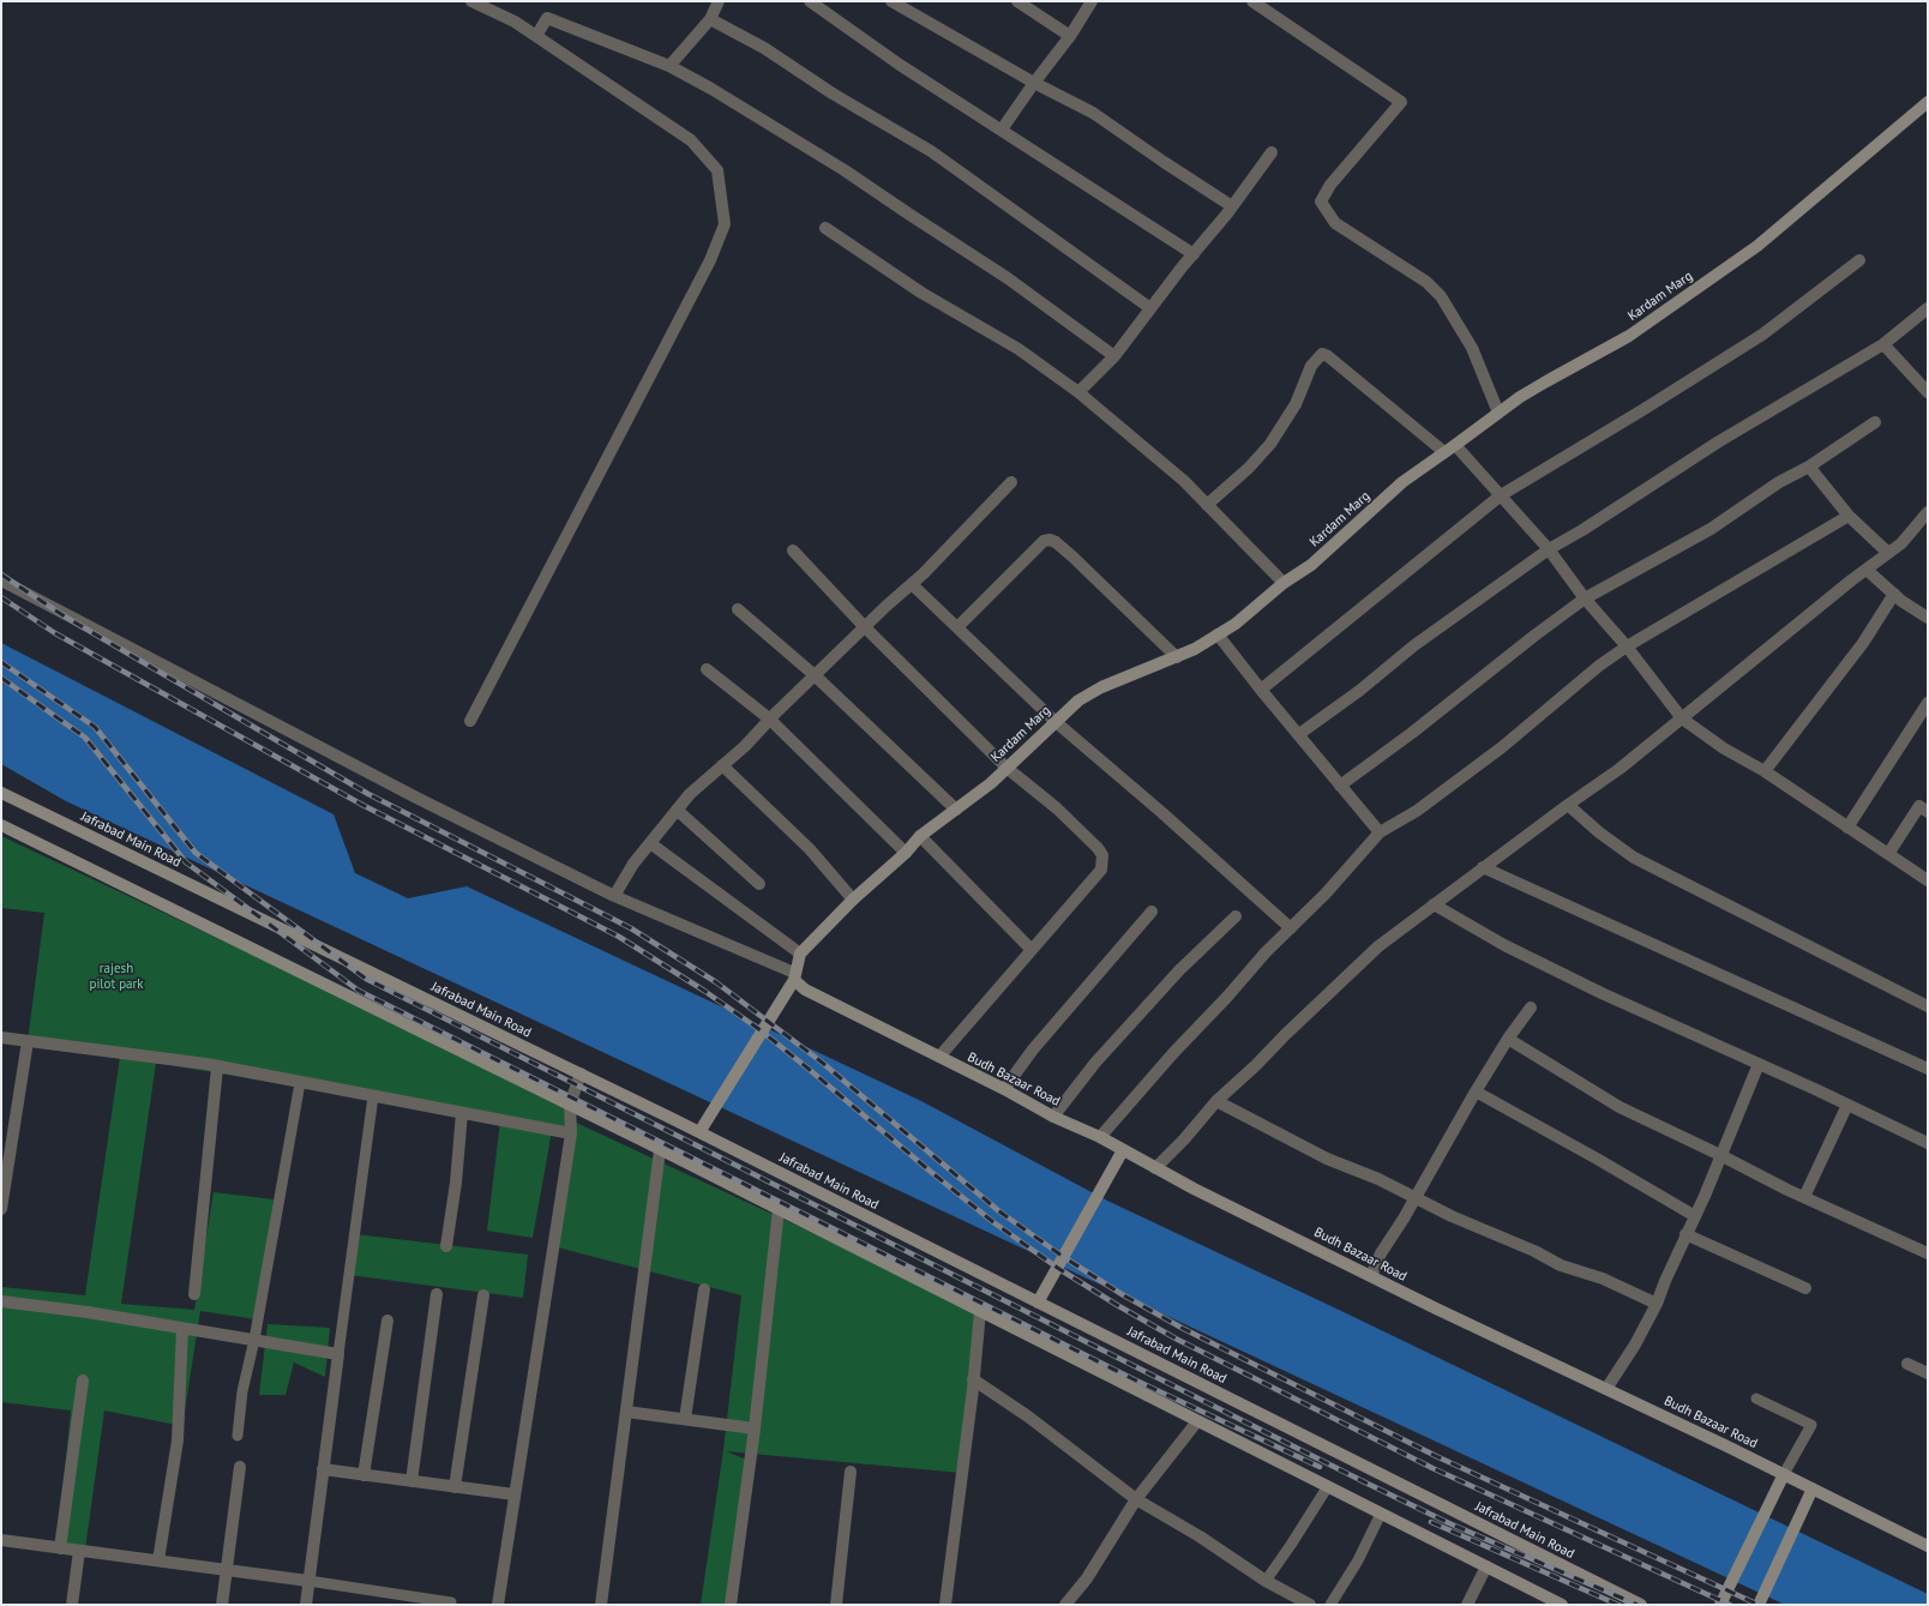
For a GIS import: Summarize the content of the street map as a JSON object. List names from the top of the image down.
{
  "streets": {
    "main road": ["Kardam Marg", "Jafrabad Main Road", "Budh Bazaar Road"]
  },
  "crossings": [
    ["Kardam Marg", "Jafrabad Main Road"],
    ["Kardam Marg", "Budh Bazaar Road"]
  ],
  "parks": ["rajesh pilot park"]
}
